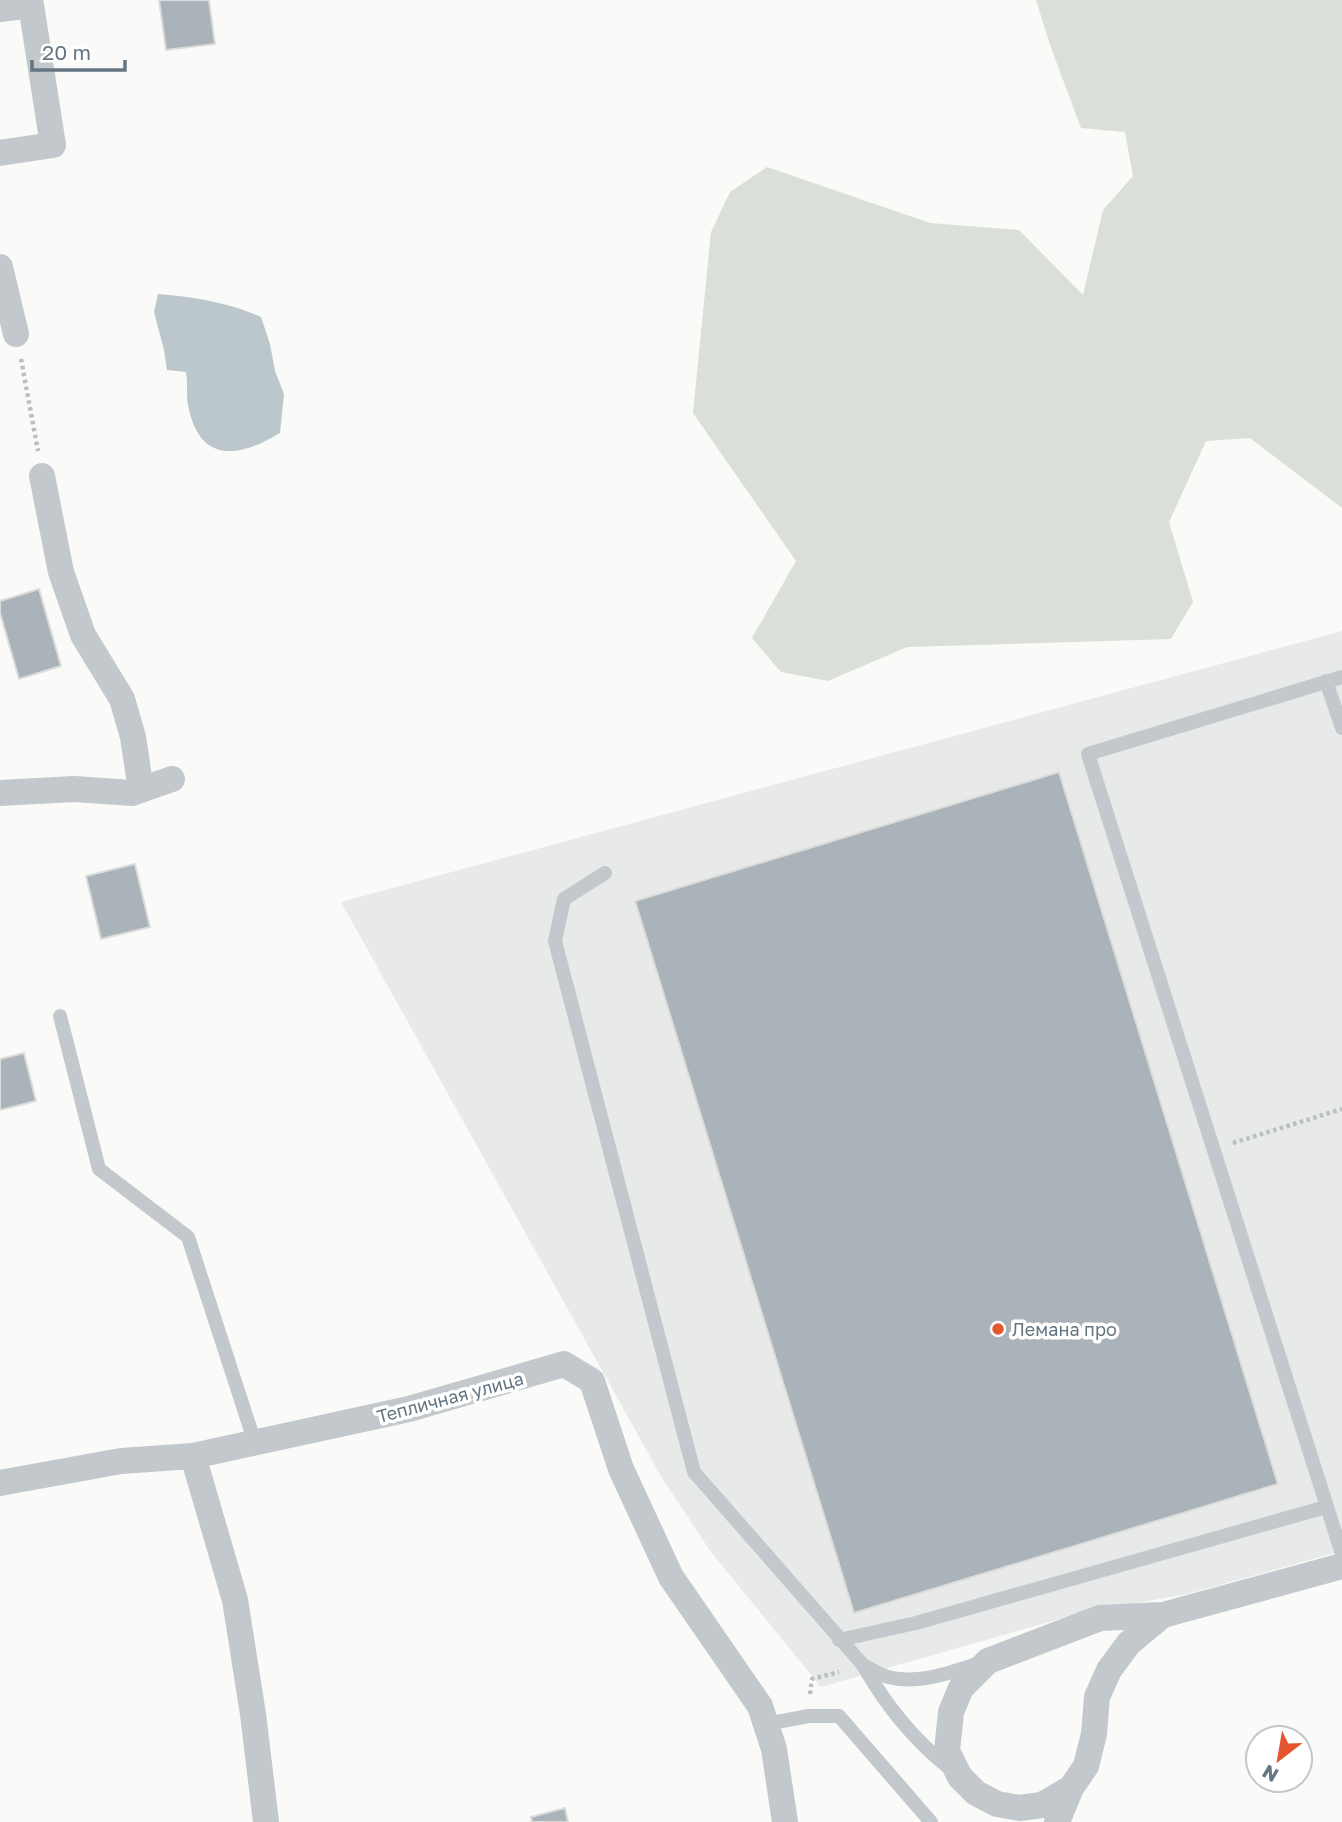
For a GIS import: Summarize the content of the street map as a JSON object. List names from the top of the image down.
{
  "streets": {
    "street": ["Тепличная улица"]
  },
  "places": ["Лемана про"],
  "scale_bar": "20 m",
  "north": "bottom left"
}
